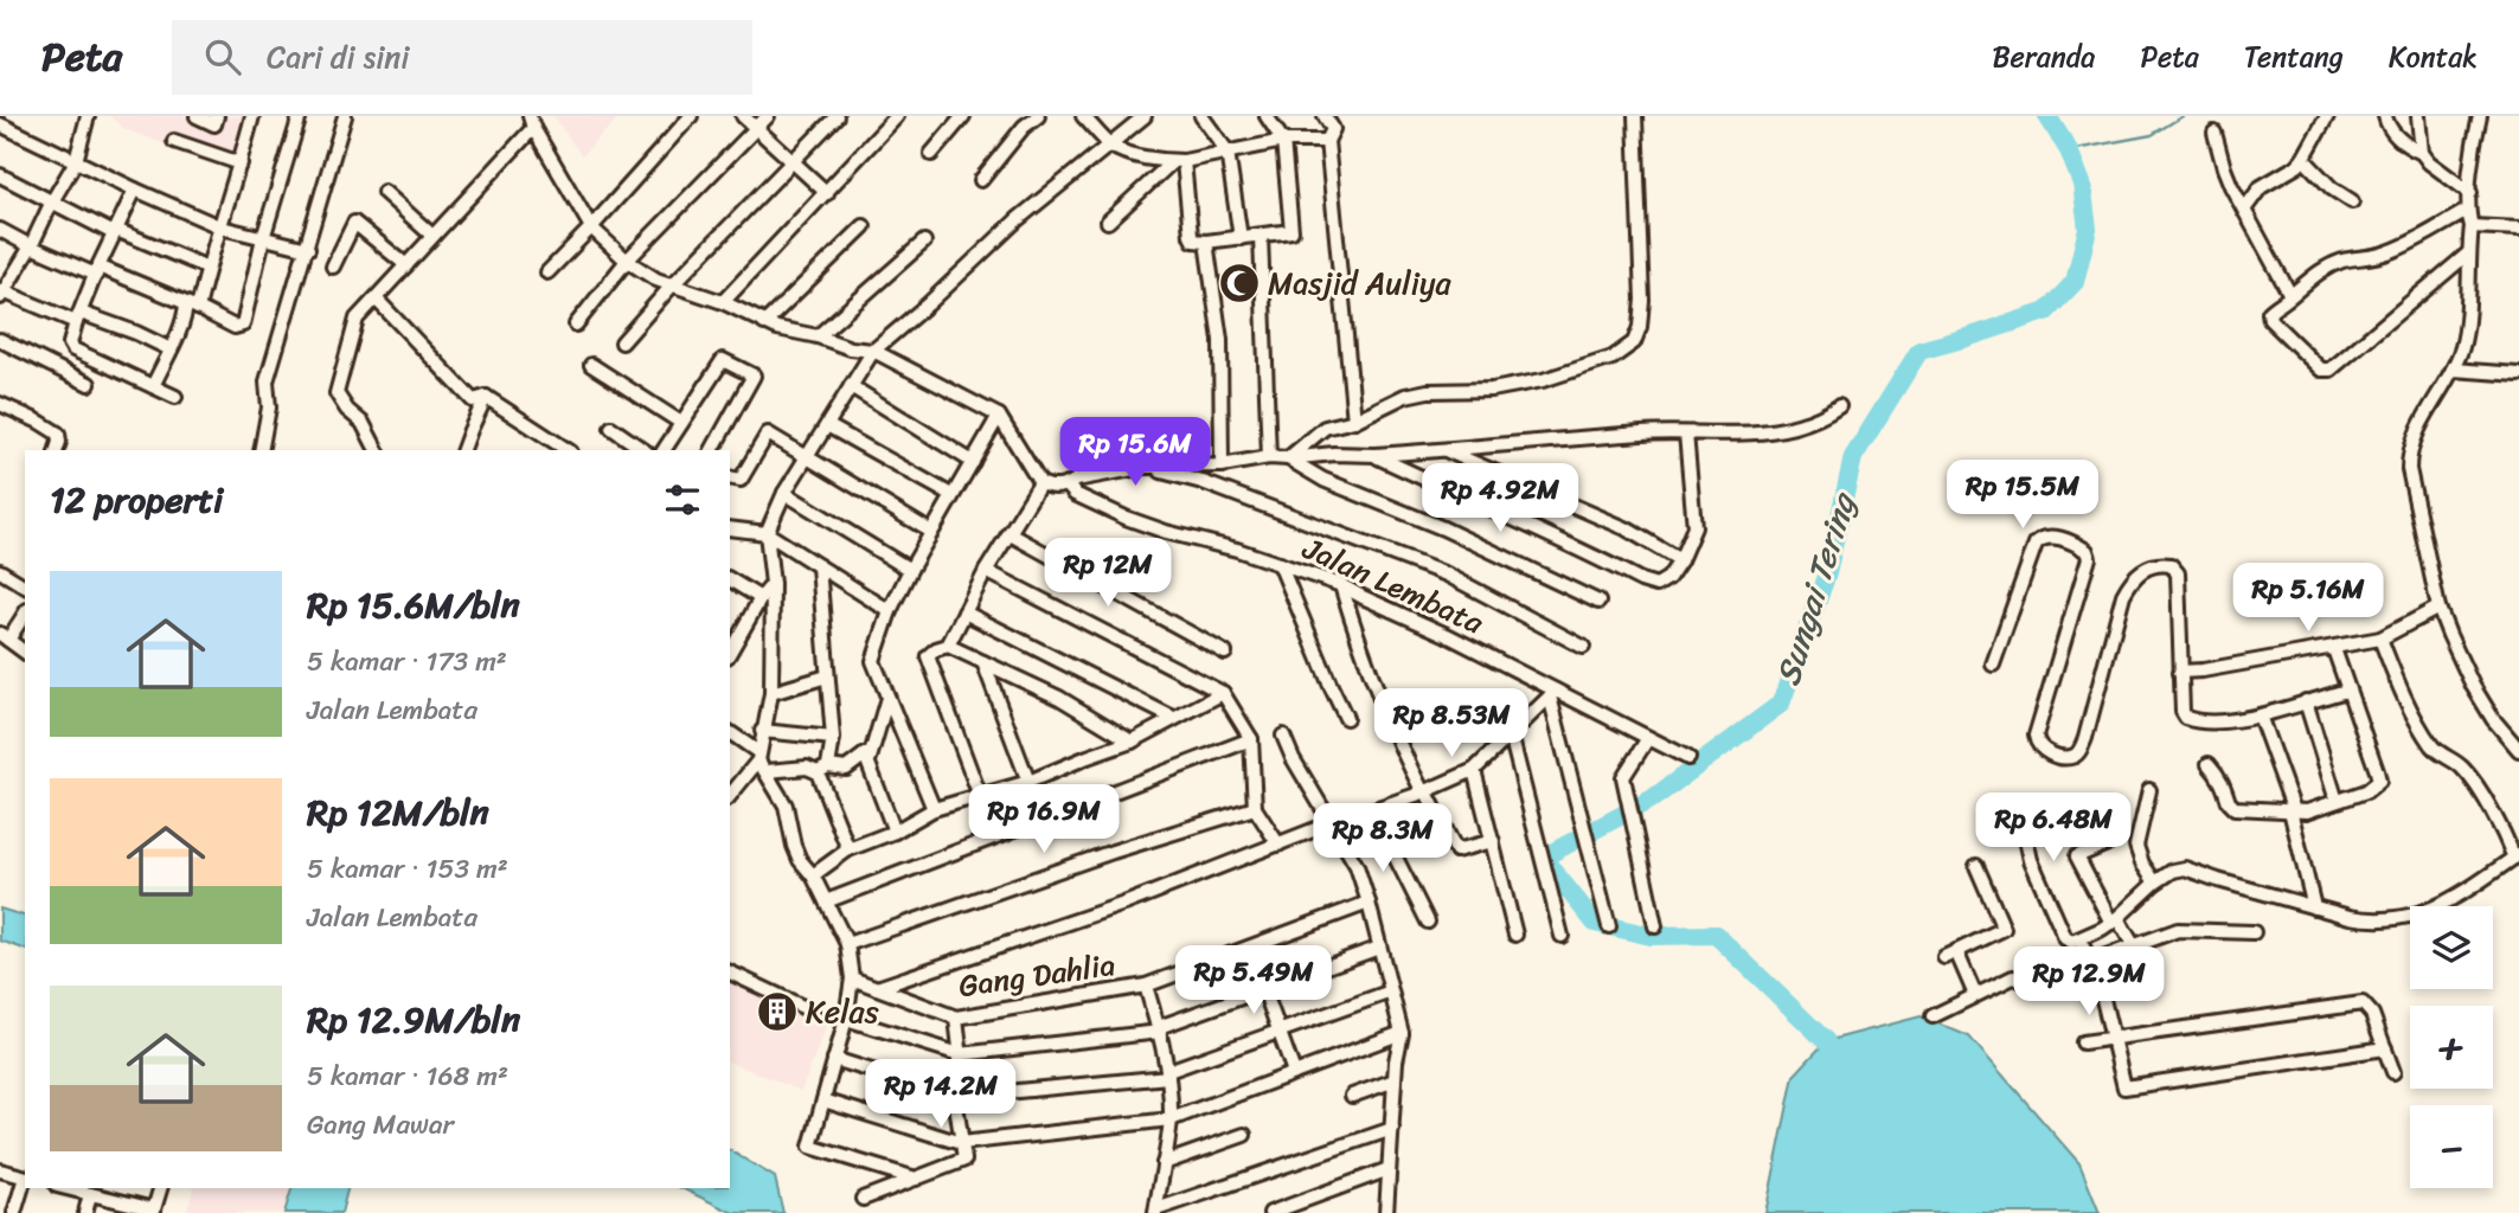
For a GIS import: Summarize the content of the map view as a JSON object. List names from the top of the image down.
{
  "streets": {
    "street": ["Jalan Lembata", "Gang Dahlia"]
  },
  "water": ["Sungai Tering"],
  "places": {
    "mosque": ["Masjid Auliya"],
    "building": ["Kelas"]
  },
  "page": {
    "header": "Peta",
    "search": "Cari di sini",
    "nav": [
      "Beranda",
      "Peta",
      "Tentang",
      "Kontak"
    ],
    "price": [
      "Rp 15.6M",
      "Rp 15.5M",
      "Rp 4.92M",
      "Rp 12M",
      "Rp 5.16M",
      "Rp 8.53M",
      "Rp 16.9M",
      "Rp 6.48M",
      "Rp 8.3M",
      "Rp 5.49M",
      "Rp 12.9M",
      "Rp 14.2M"
    ],
    "heading": "12 properti",
    "list": [
      {
        "name": "Rp 15.6M/bln",
        "note": "5 kamar · 173 m² · Jalan Lembata"
      },
      {
        "name": "Rp 12M/bln",
        "note": "5 kamar · 153 m² · Jalan Lembata"
      },
      {
        "name": "Rp 12.9M/bln",
        "note": "5 kamar · 168 m² · Gang Mawar"
      }
    ],
    "map_buttons": ["+", "−"]
  }
}
